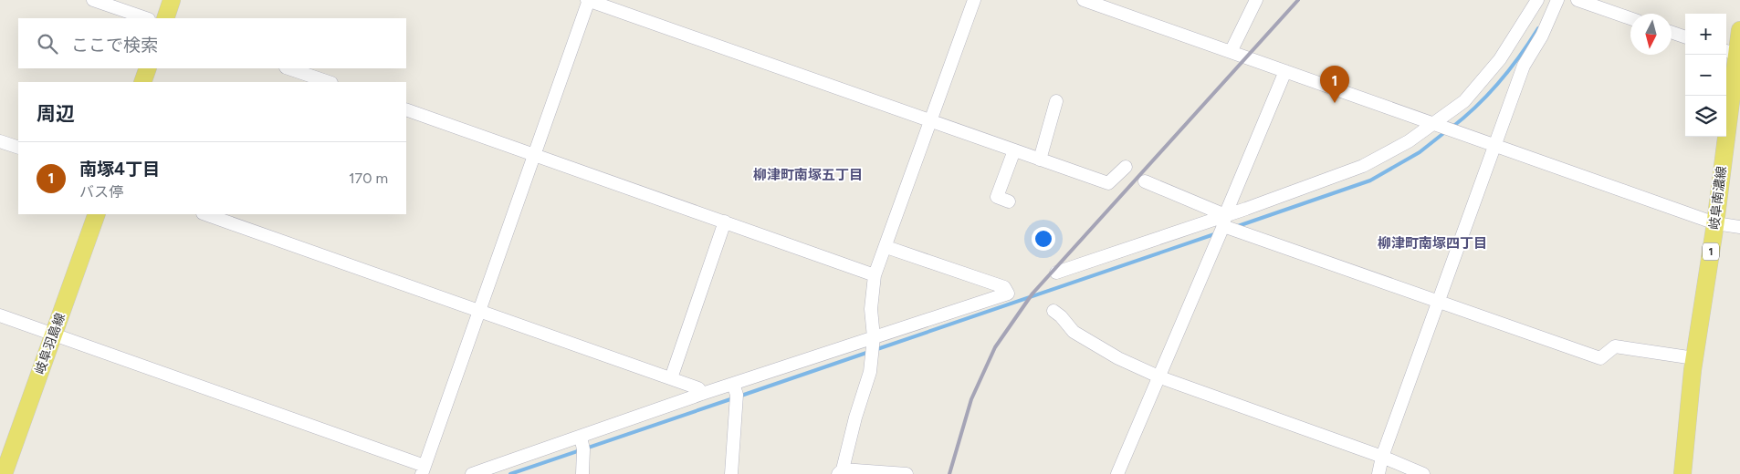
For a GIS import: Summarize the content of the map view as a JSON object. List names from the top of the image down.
{
  "streets": {
    "main road": ["岐阜南濃線", "1", "岐阜羽島線"]
  },
  "districts": ["柳津町南塚五丁目", "柳津町南塚四丁目"],
  "north": "bottom",
  "page": {
    "map_buttons": ["+", "−"],
    "search": "ここで検索",
    "pins": "1",
    "heading": "周辺",
    "list": [
      {
        "mark": "1",
        "name": "南塚4丁目",
        "note": "バス停",
        "value": "170 m"
      }
    ]
  }
}
